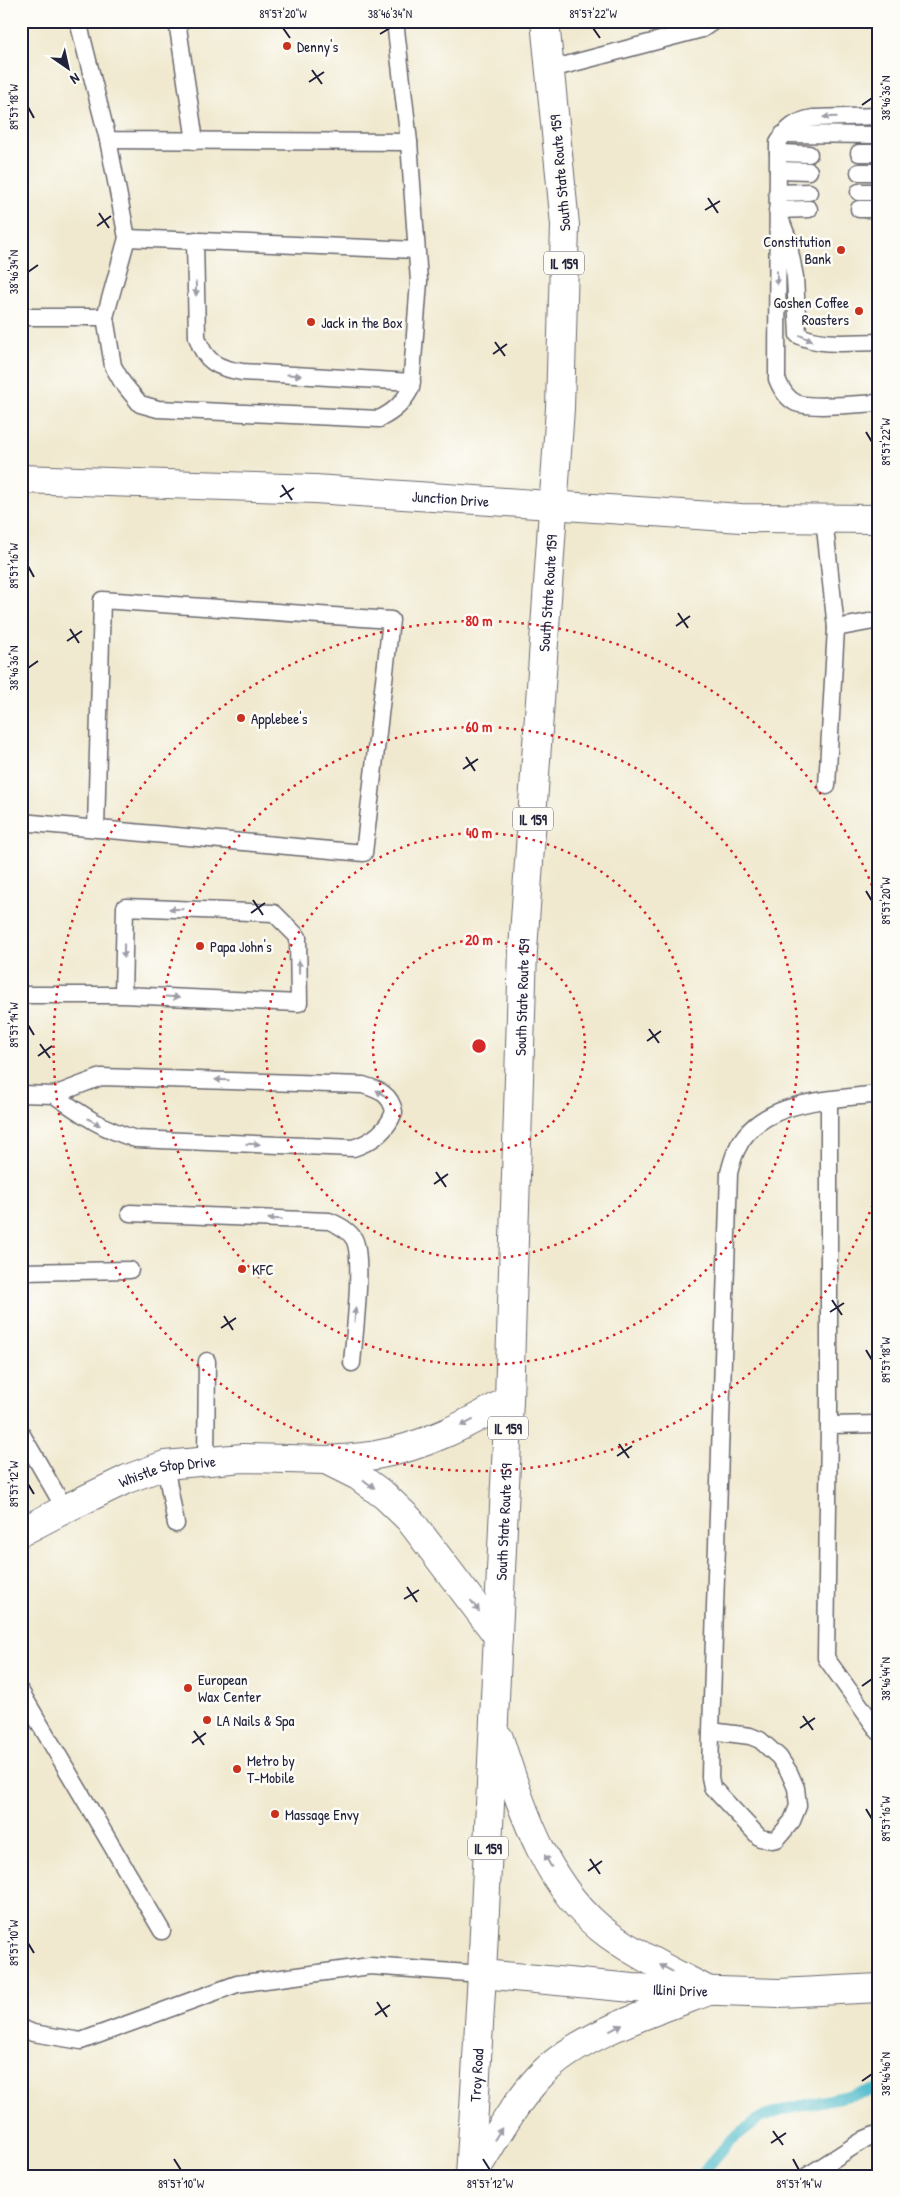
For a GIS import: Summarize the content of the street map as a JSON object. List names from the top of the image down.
{
  "streets": {
    "main road": [
      "South State Route 159",
      "IL 159",
      "Junction Drive",
      "Whistle Stop Drive",
      "Illini Drive",
      "Troy Road"
    ]
  },
  "crossings": [
    ["South State Route 159", "Junction Drive"],
    ["South State Route 159", "Whistle Stop Drive"],
    ["South State Route 159", "Illini Drive"],
    ["South State Route 159", "Troy Road"],
    ["Illini Drive", "Troy Road"]
  ],
  "places": [
    "Denny's",
    "Constitution Bank",
    "Goshen Coffee Roasters",
    "Jack in the Box",
    "Applebee's",
    "Papa John's",
    "KFC",
    "European Wax Center",
    "LA Nails & Spa",
    "Metro by T-Mobile",
    "Massage Envy"
  ],
  "north": "bottom right",
  "coordinates": [
    "89°57'20\"W",
    "38°46'34\"N",
    "89°57'22\"W",
    "38°46'36\"N",
    "89°57'18\"W",
    "89°57'16\"W",
    "89°57'14\"W",
    "89°57'12\"W",
    "38°46'44\"N",
    "89°57'10\"W",
    "38°46'46\"N"
  ],
  "rings": [
    "80 m",
    "60 m",
    "40 m",
    "20 m"
  ]
}
